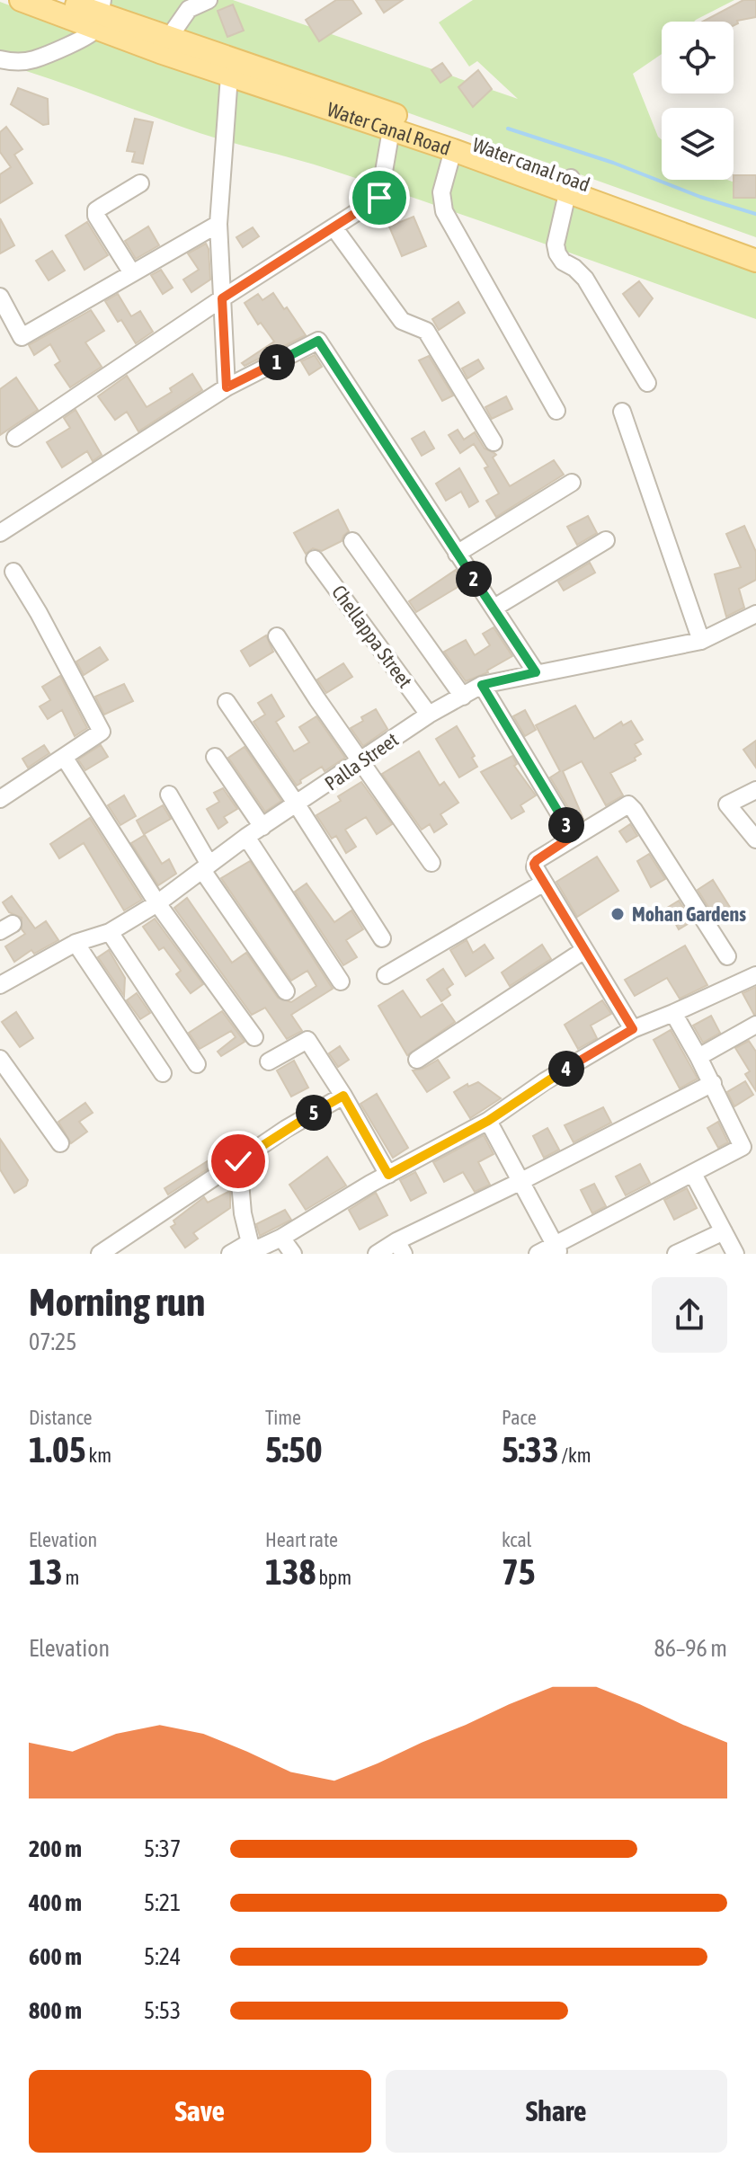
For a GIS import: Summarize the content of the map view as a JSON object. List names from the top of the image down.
{
  "streets": {
    "main road": ["Water Canal Road", "Water canal road"],
    "street": ["Chellappa Street", "Palla Street"]
  },
  "crossings": [
    ["Water Canal Road", "Water canal road"],
    ["Chellappa Street", "Palla Street"]
  ],
  "places": ["Mohan Gardens"],
  "page": {
    "pins": [
      "1",
      "2",
      "3",
      "4",
      "5"
    ],
    "heading": ["Morning run", "07:25"],
    "stats": [
      ["Distance", "1.05 km"],
      ["Time", "5:50"],
      ["Pace", "5:33 /km"],
      ["Elevation", "13 m"],
      ["Heart rate", "138 bpm"],
      ["kcal", "75"]
    ],
    "chart": ["Elevation", "86–96 m"],
    "list": [
      {
        "name": "200 m",
        "note": "5:37"
      },
      {
        "name": "400 m",
        "note": "5:21"
      },
      {
        "name": "600 m",
        "note": "5:24"
      },
      {
        "name": "800 m",
        "note": "5:53"
      }
    ],
    "buttons": ["Save", "Share"]
  }
}
